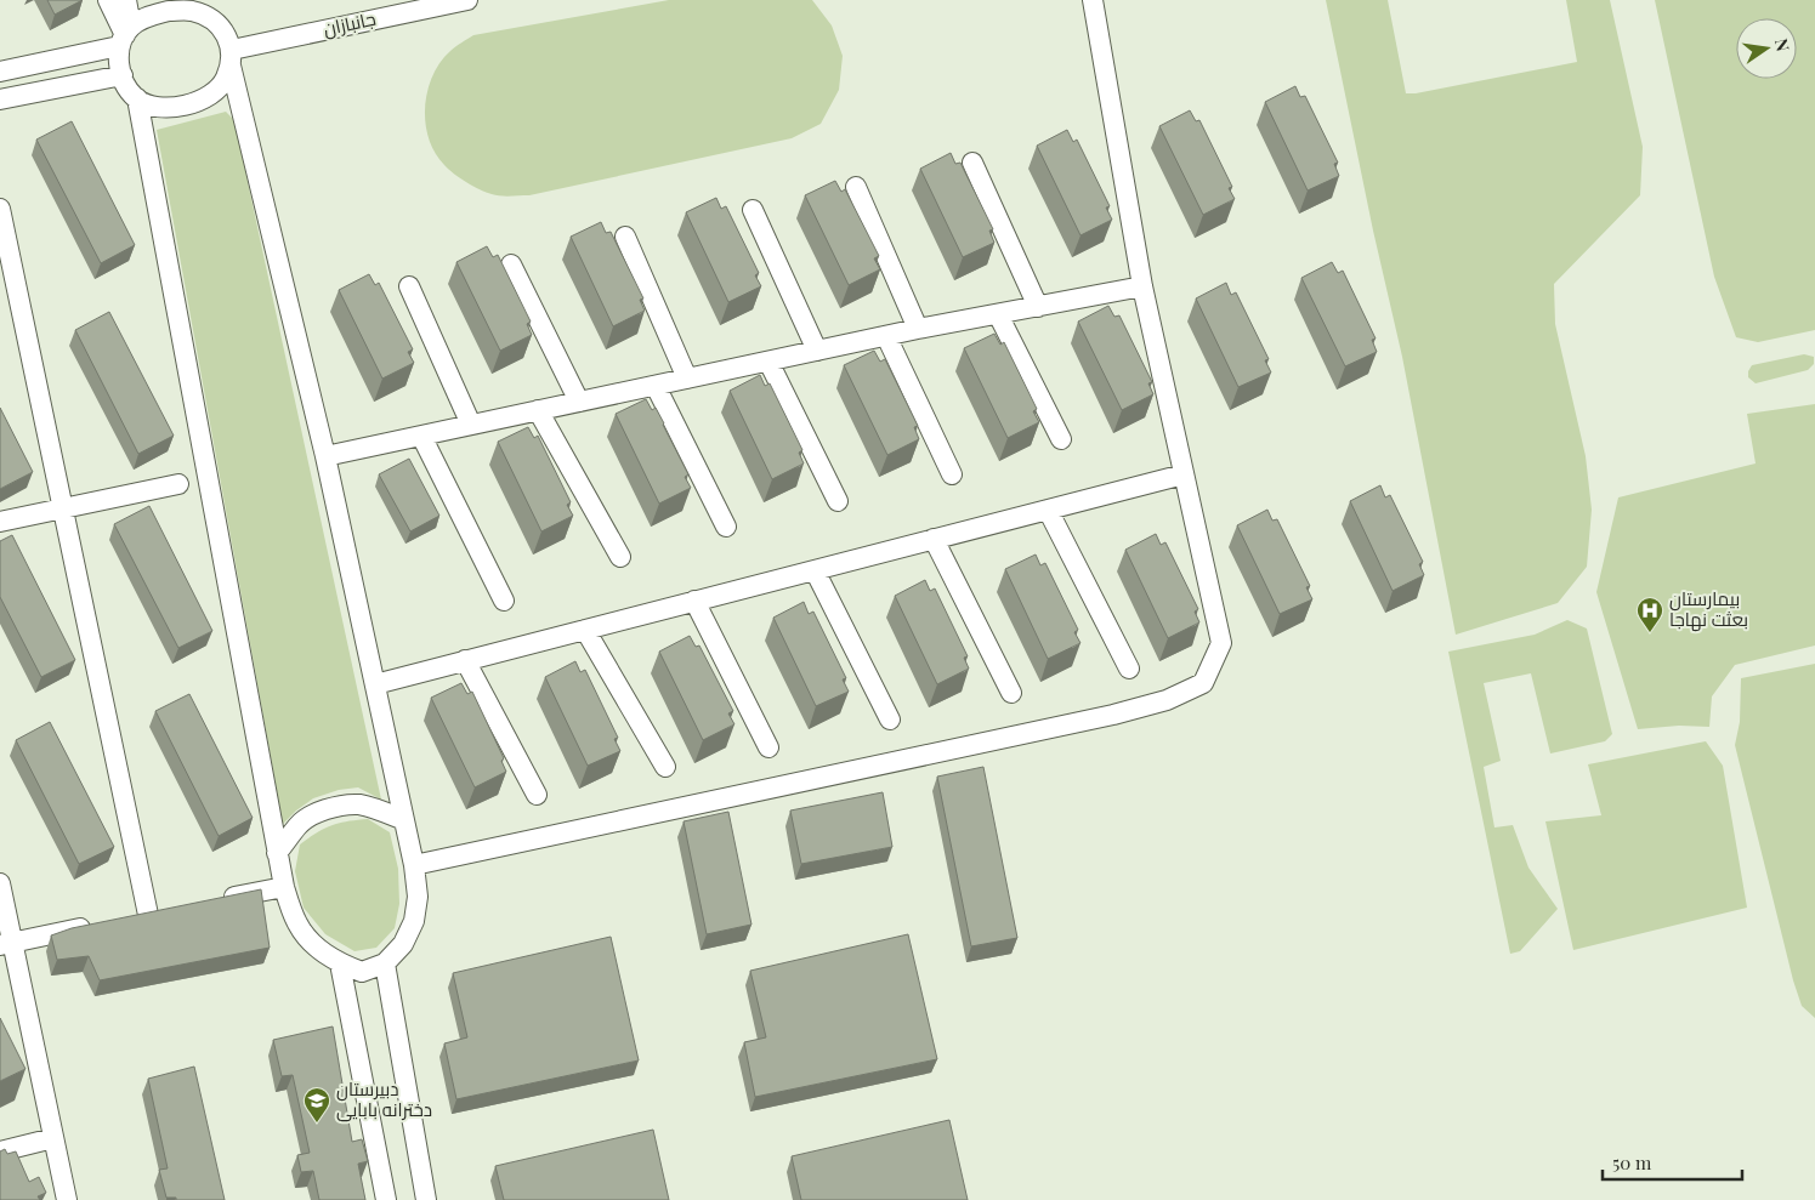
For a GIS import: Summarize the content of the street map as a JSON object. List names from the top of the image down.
{
  "streets": {
    "street": ["جانبازان"]
  },
  "places": {
    "hospital": ["بیمارستان بعثت نهاجا"],
    "school or university": ["دبیرستان دخترانه بابایی"]
  },
  "scale_bar": "50 m",
  "north": "right"
}
